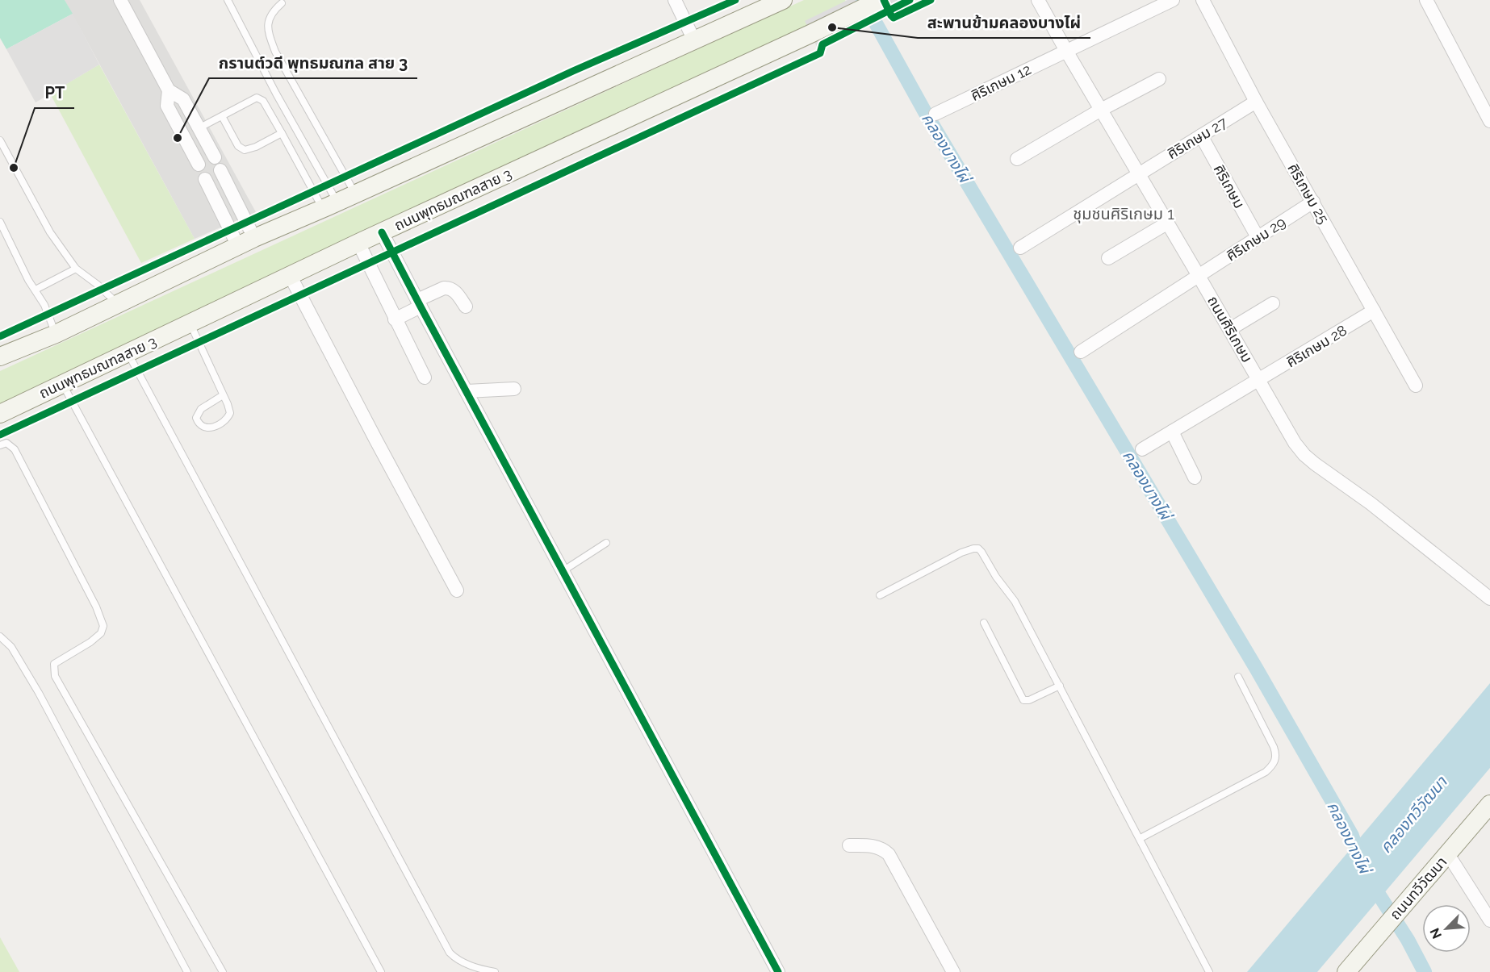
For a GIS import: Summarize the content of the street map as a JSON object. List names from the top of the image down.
{
  "streets": {
    "main road": ["ถนนพุทธมณฑลสาย 3", "ถนนทวีวัฒนา"],
    "street": [
      "ศิริเกษม 12",
      "ศิริเกษม 27",
      "ศิริเกษม",
      "ศิริเกษม 25",
      "ศิริเกษม 29",
      "ถนนศิริเกษม",
      "ศิริเกษม 28"
    ]
  },
  "crossings": [
    ["ศิริเกษม 12", "ถนนศิริเกษม"],
    ["ศิริเกษม 27", "ศิริเกษม"],
    ["ศิริเกษม 27", "ศิริเกษม 25"],
    ["ศิริเกษม 27", "ถนนศิริเกษม"],
    ["ศิริเกษม", "ศิริเกษม 29"],
    ["ศิริเกษม 25", "ศิริเกษม 29"],
    ["ศิริเกษม 25", "ศิริเกษม 28"],
    ["ศิริเกษม 29", "ถนนศิริเกษม"],
    ["ถนนศิริเกษม", "ศิริเกษม 28"]
  ],
  "districts": ["ชุมชนศิริเกษม 1"],
  "water": ["คลองบางไผ่", "คลองทวีวัฒนา"],
  "places": ["สะพานข้ามคลองบางไผ่", "กรานต์วดี พุทธมณฑล สาย 3", "PT"],
  "north": "bottom left"
}
